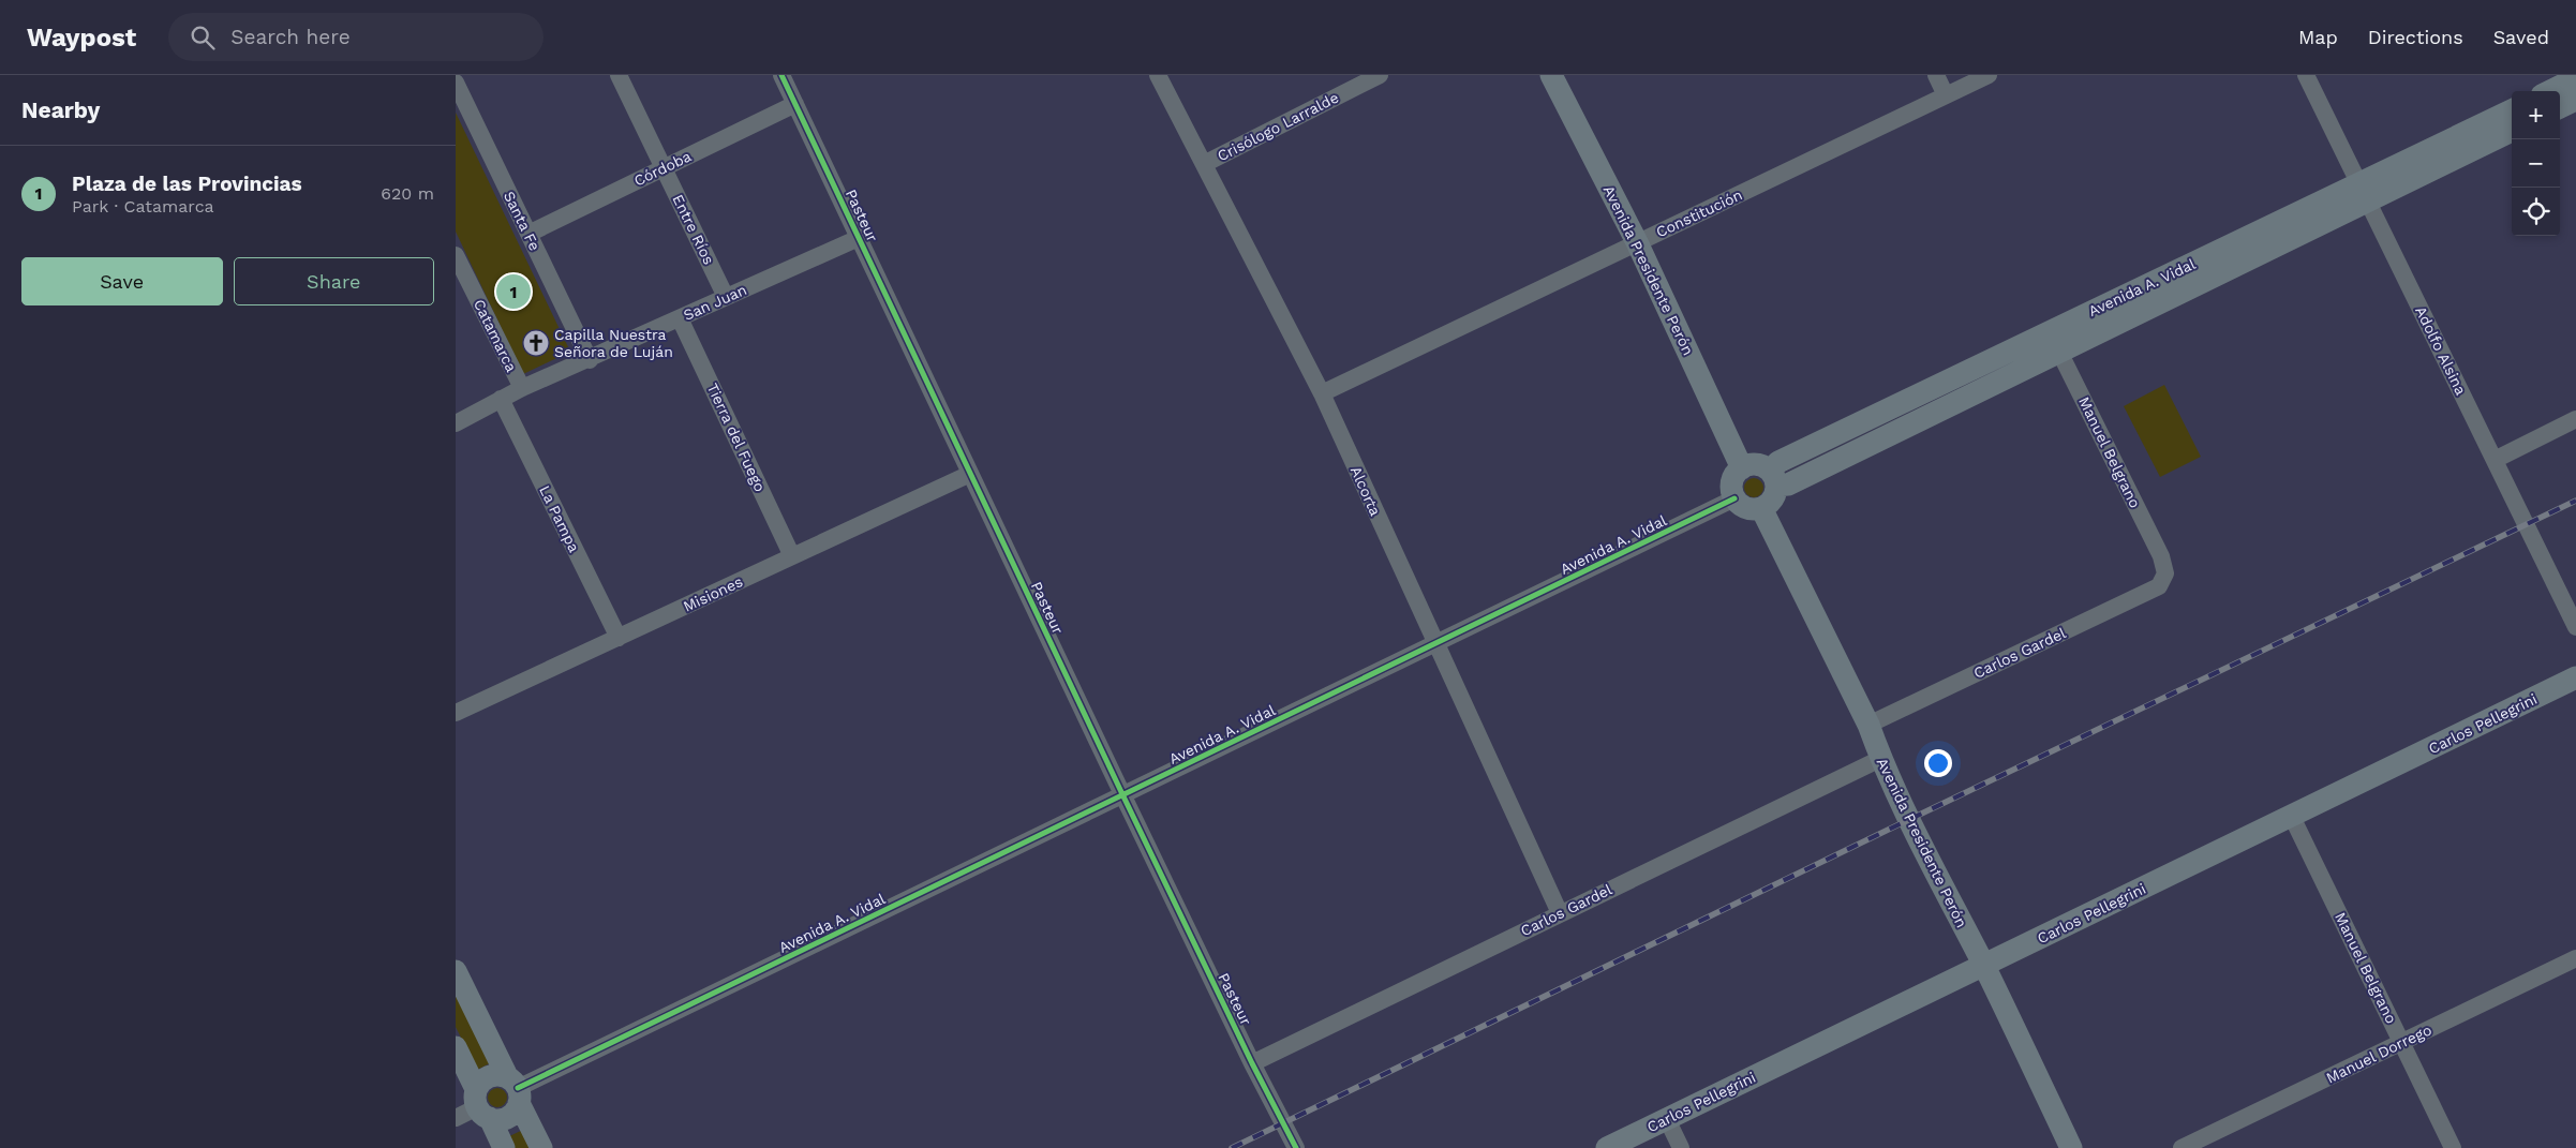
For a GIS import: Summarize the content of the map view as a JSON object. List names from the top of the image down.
{
  "streets": {
    "main road": ["Avenida Presidente Perón", "Avenida A. Vidal", "Carlos Pellegrini"],
    "street": [
      "Crisólogo Larralde",
      "Córdoba",
      "Constitución",
      "Pasteur",
      "Santa Fe",
      "Entre Ríos",
      "San Juan",
      "Catamarca",
      "Adolfo Alsina",
      "Tierra del Fuego",
      "Manuel Belgrano",
      "Alcorta",
      "La Pampa",
      "Misiones",
      "Carlos Gardel",
      "Manuel Dorrego"
    ]
  },
  "crossings": [
    ["Crisólogo Larralde", "Alcorta"],
    ["Córdoba", "Pasteur"],
    ["Córdoba", "Santa Fe"],
    ["Córdoba", "Entre Ríos"],
    ["Constitución", "Avenida Presidente Perón"],
    ["Constitución", "Alcorta"],
    ["Pasteur", "Avenida A. Vidal"],
    ["Pasteur", "San Juan"],
    ["Pasteur", "Misiones"],
    ["Pasteur", "Carlos Gardel"],
    ["Santa Fe", "San Juan"],
    ["Entre Ríos", "San Juan"],
    ["Avenida Presidente Perón", "Avenida A. Vidal"],
    ["Avenida Presidente Perón", "Carlos Gardel"],
    ["Avenida Presidente Perón", "Carlos Pellegrini"],
    ["Avenida A. Vidal", "Adolfo Alsina"],
    ["Avenida A. Vidal", "Manuel Belgrano"],
    ["Avenida A. Vidal", "Alcorta"],
    ["San Juan", "Catamarca"],
    ["San Juan", "Tierra del Fuego"],
    ["San Juan", "La Pampa"],
    ["Tierra del Fuego", "Misiones"],
    ["Manuel Belgrano", "Carlos Gardel"],
    ["Manuel Belgrano", "Carlos Pellegrini"],
    ["Manuel Belgrano", "Manuel Dorrego"],
    ["Alcorta", "Carlos Gardel"],
    ["La Pampa", "Misiones"]
  ],
  "places": {
    "church": ["Capilla Nuestra Señora de Luján"]
  },
  "page": {
    "header": "Waypost",
    "search": "Search here",
    "nav": ["Map", "Directions", "Saved"],
    "heading": "Nearby",
    "map_buttons": ["+", "−"],
    "list": [
      {
        "mark": "1",
        "name": "Plaza de las Provincias",
        "note": "Park · Catamarca",
        "value": "620 m"
      }
    ],
    "buttons": ["Save", "Share"],
    "pins": "1"
  }
}
